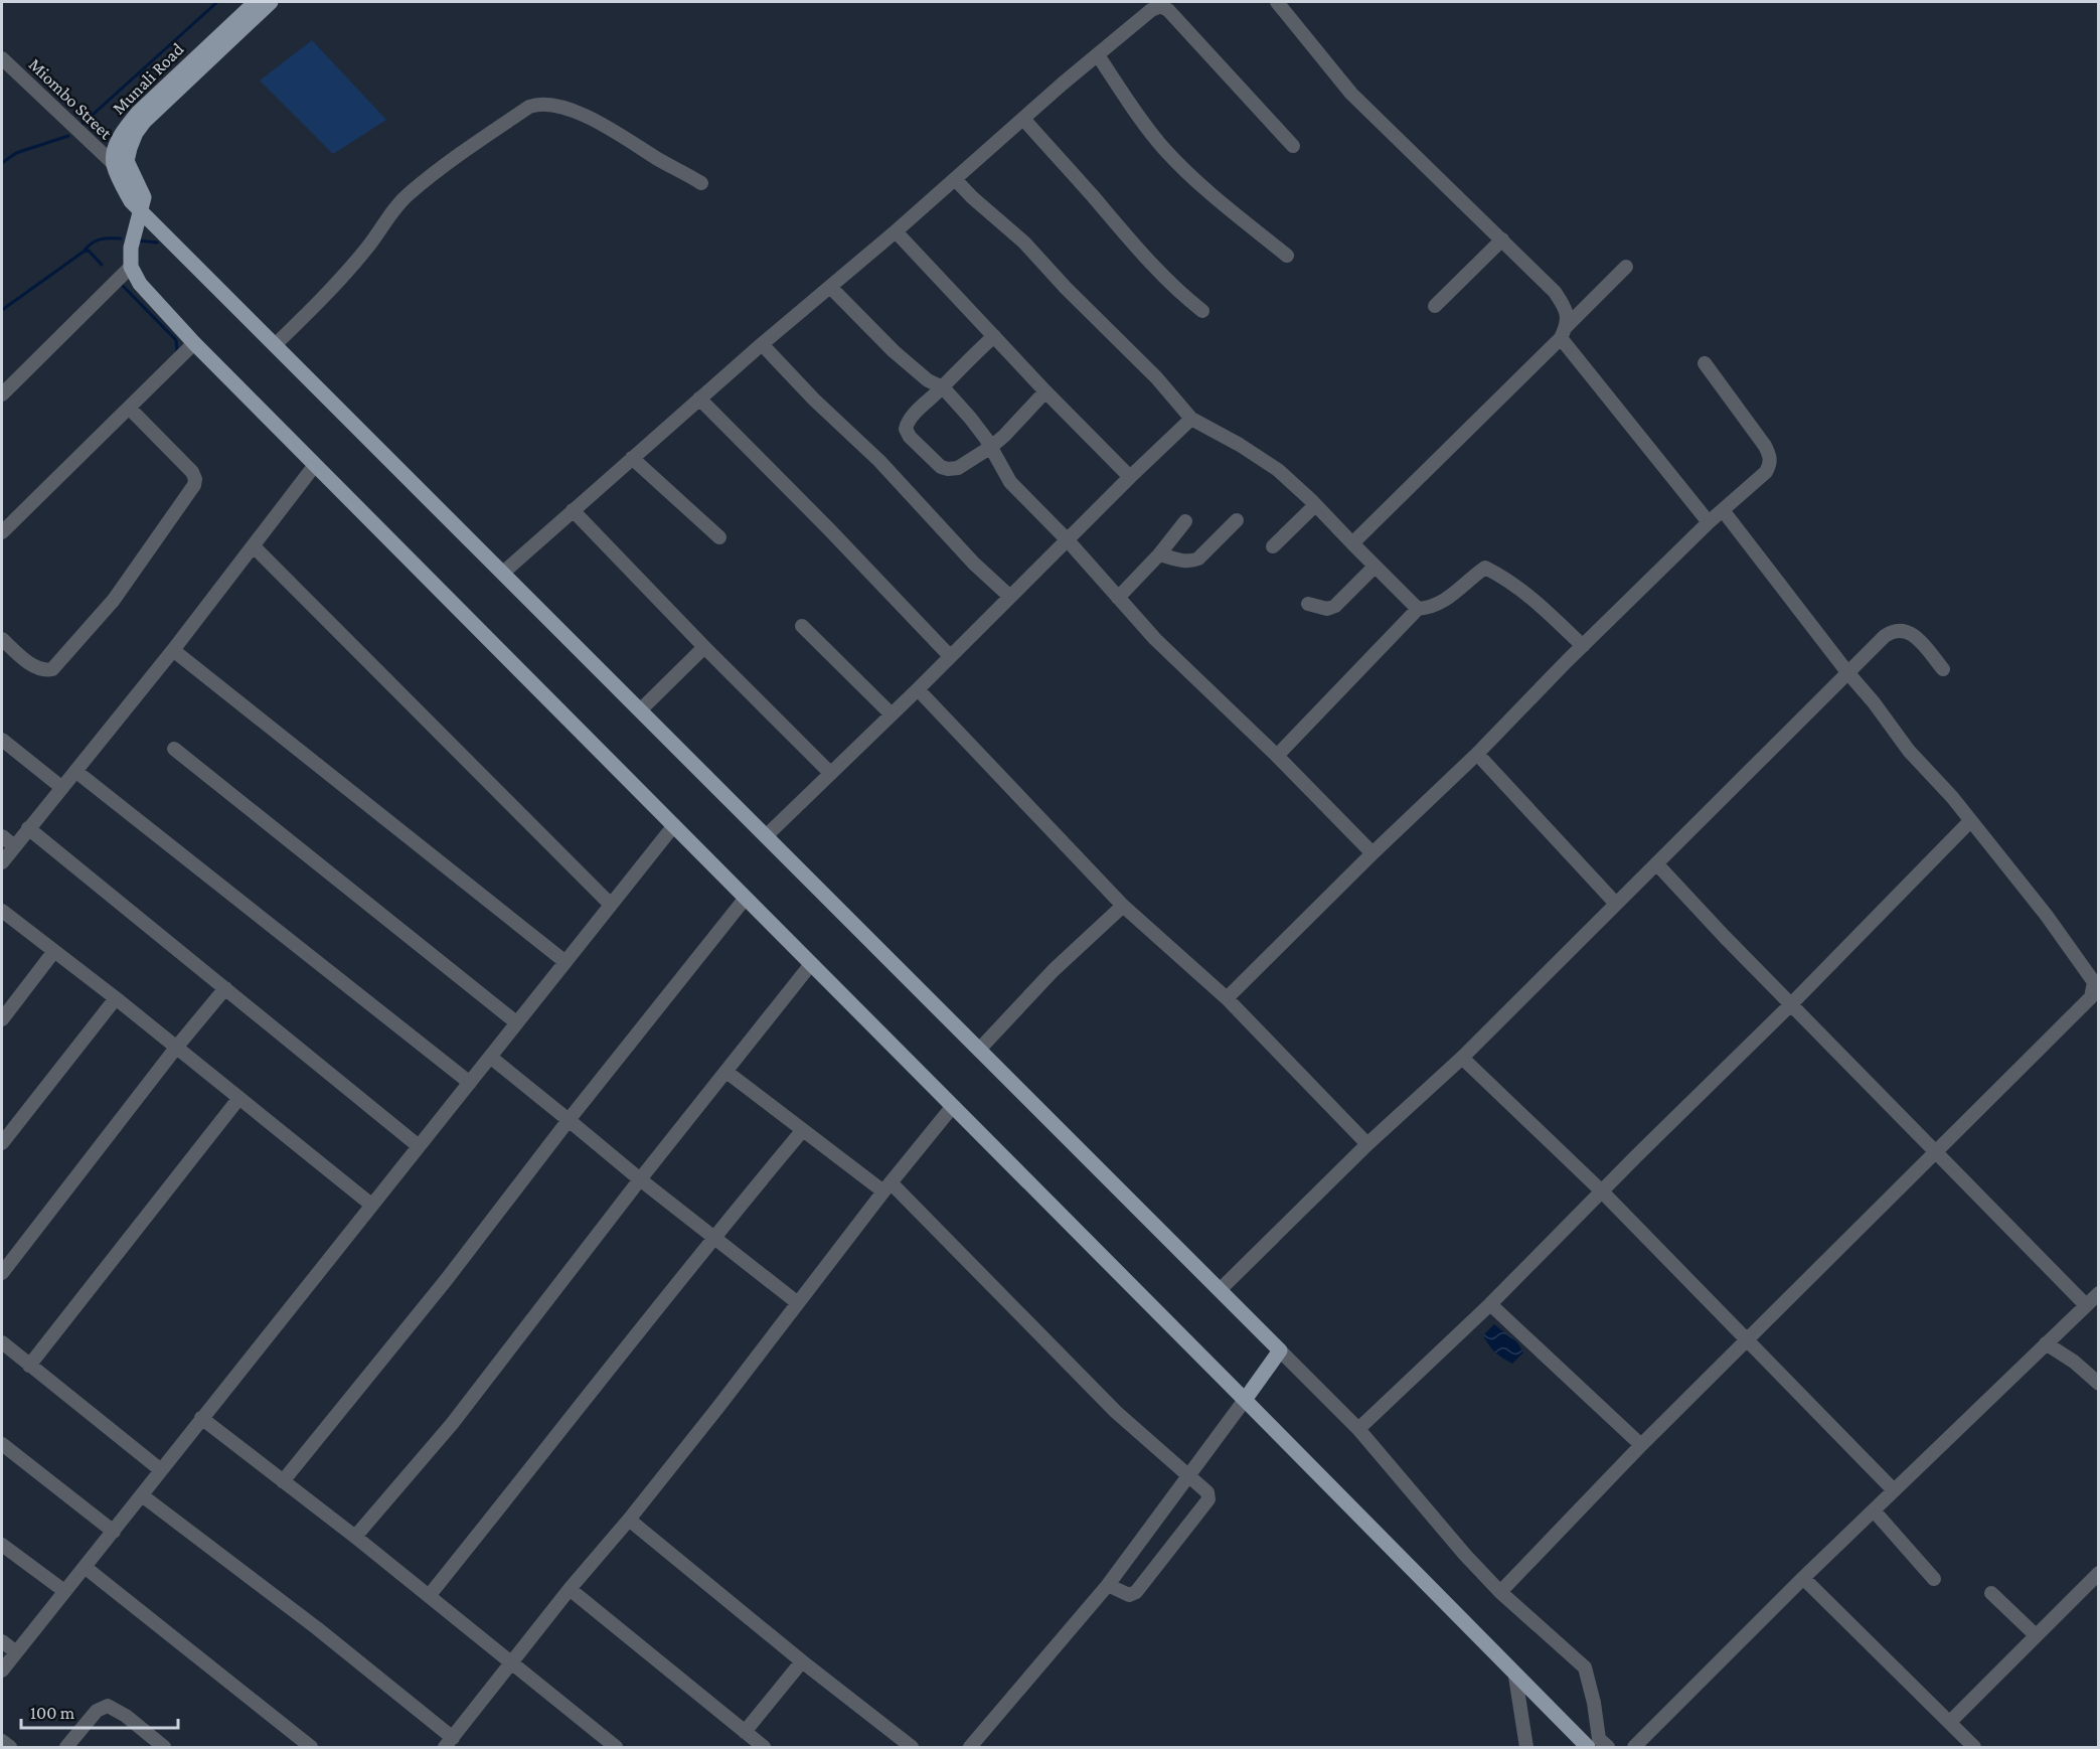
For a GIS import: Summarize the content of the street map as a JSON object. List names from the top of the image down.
{
  "streets": {
    "main road": ["Munali Road"],
    "street": ["Miombo Street"]
  },
  "crossings": [
    ["Munali Road", "Miombo Street"]
  ],
  "scale_bar": "100 m"
}
